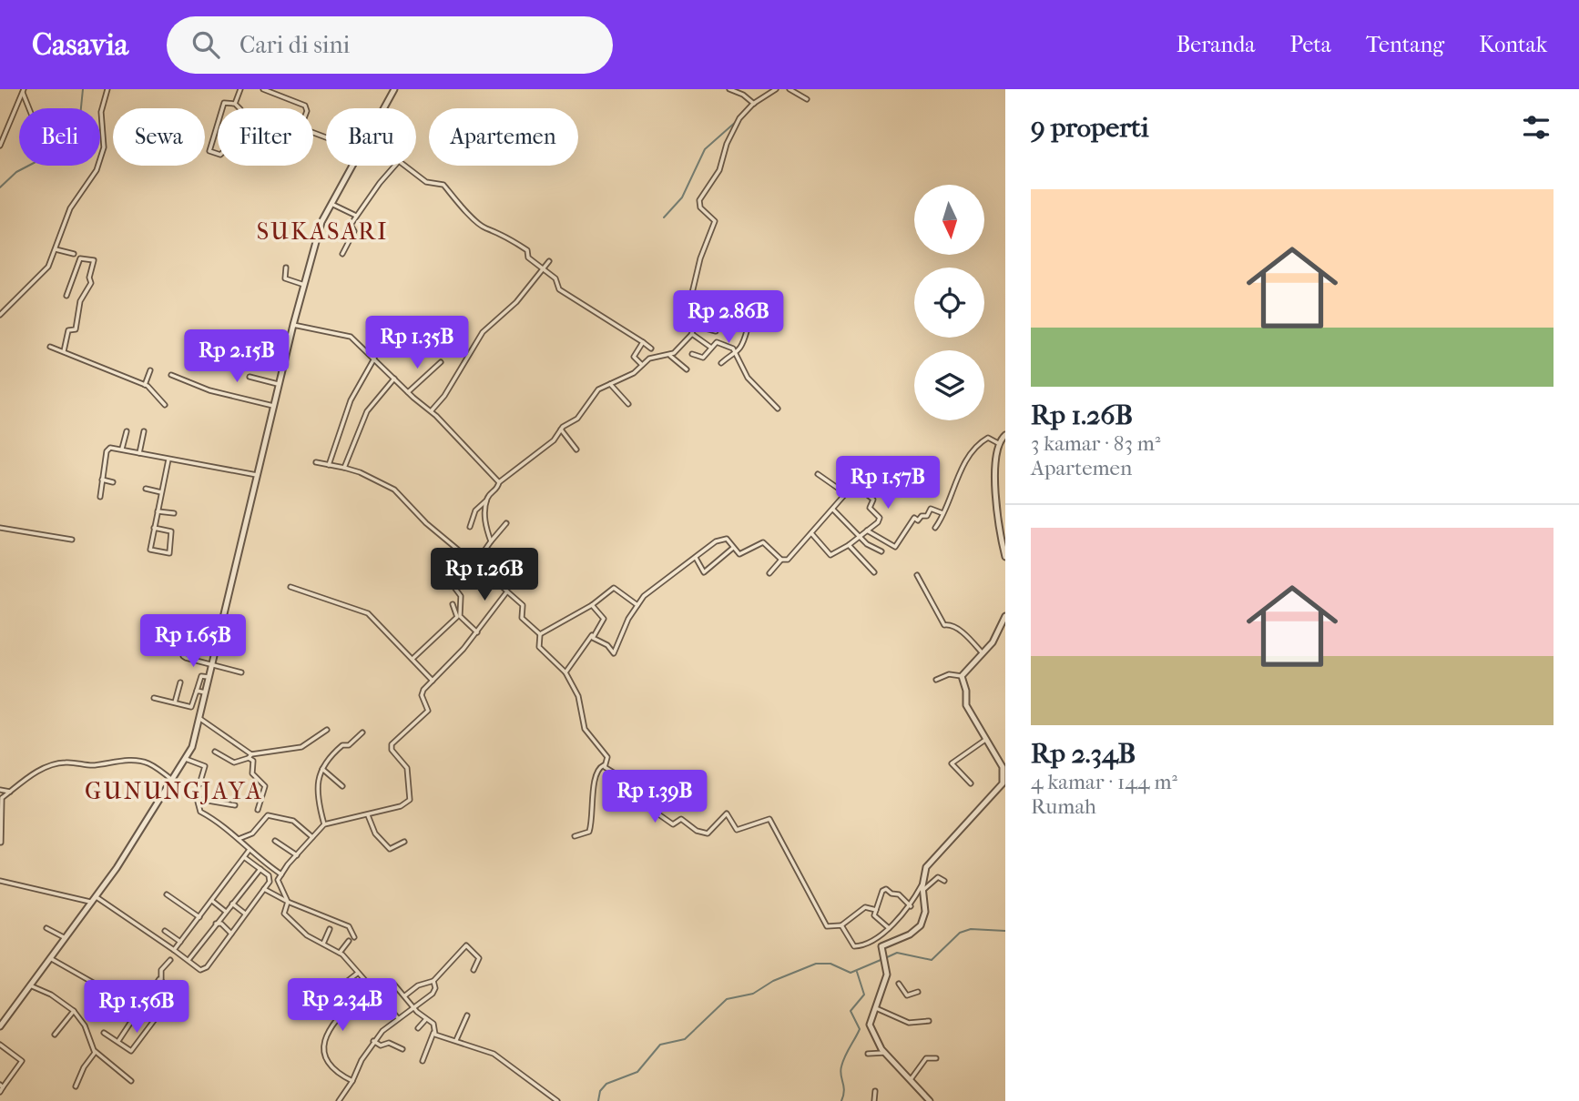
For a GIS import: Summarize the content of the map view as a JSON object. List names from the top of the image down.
{
  "districts": ["SUKASARI", "GUNUNGJAYA"],
  "north": "bottom",
  "page": {
    "header": "Casavia",
    "search": "Cari di sini",
    "nav": [
      "Beranda",
      "Peta",
      "Tentang",
      "Kontak"
    ],
    "heading": "9 properti",
    "chip": [
      "Beli",
      "Sewa",
      "Filter",
      "Baru",
      "Apartemen"
    ],
    "list": [
      {
        "name": "Rp 1.26B",
        "note": "3 kamar · 83 m² · Apartemen"
      },
      {
        "name": "Rp 2.34B",
        "note": "4 kamar · 144 m² · Rumah"
      }
    ],
    "price": [
      "Rp 2.86B",
      "Rp 1.35B",
      "Rp 2.15B",
      "Rp 1.57B",
      "Rp 1.26B",
      "Rp 1.65B",
      "Rp 1.39B",
      "Rp 2.34B",
      "Rp 1.56B"
    ]
  }
}
